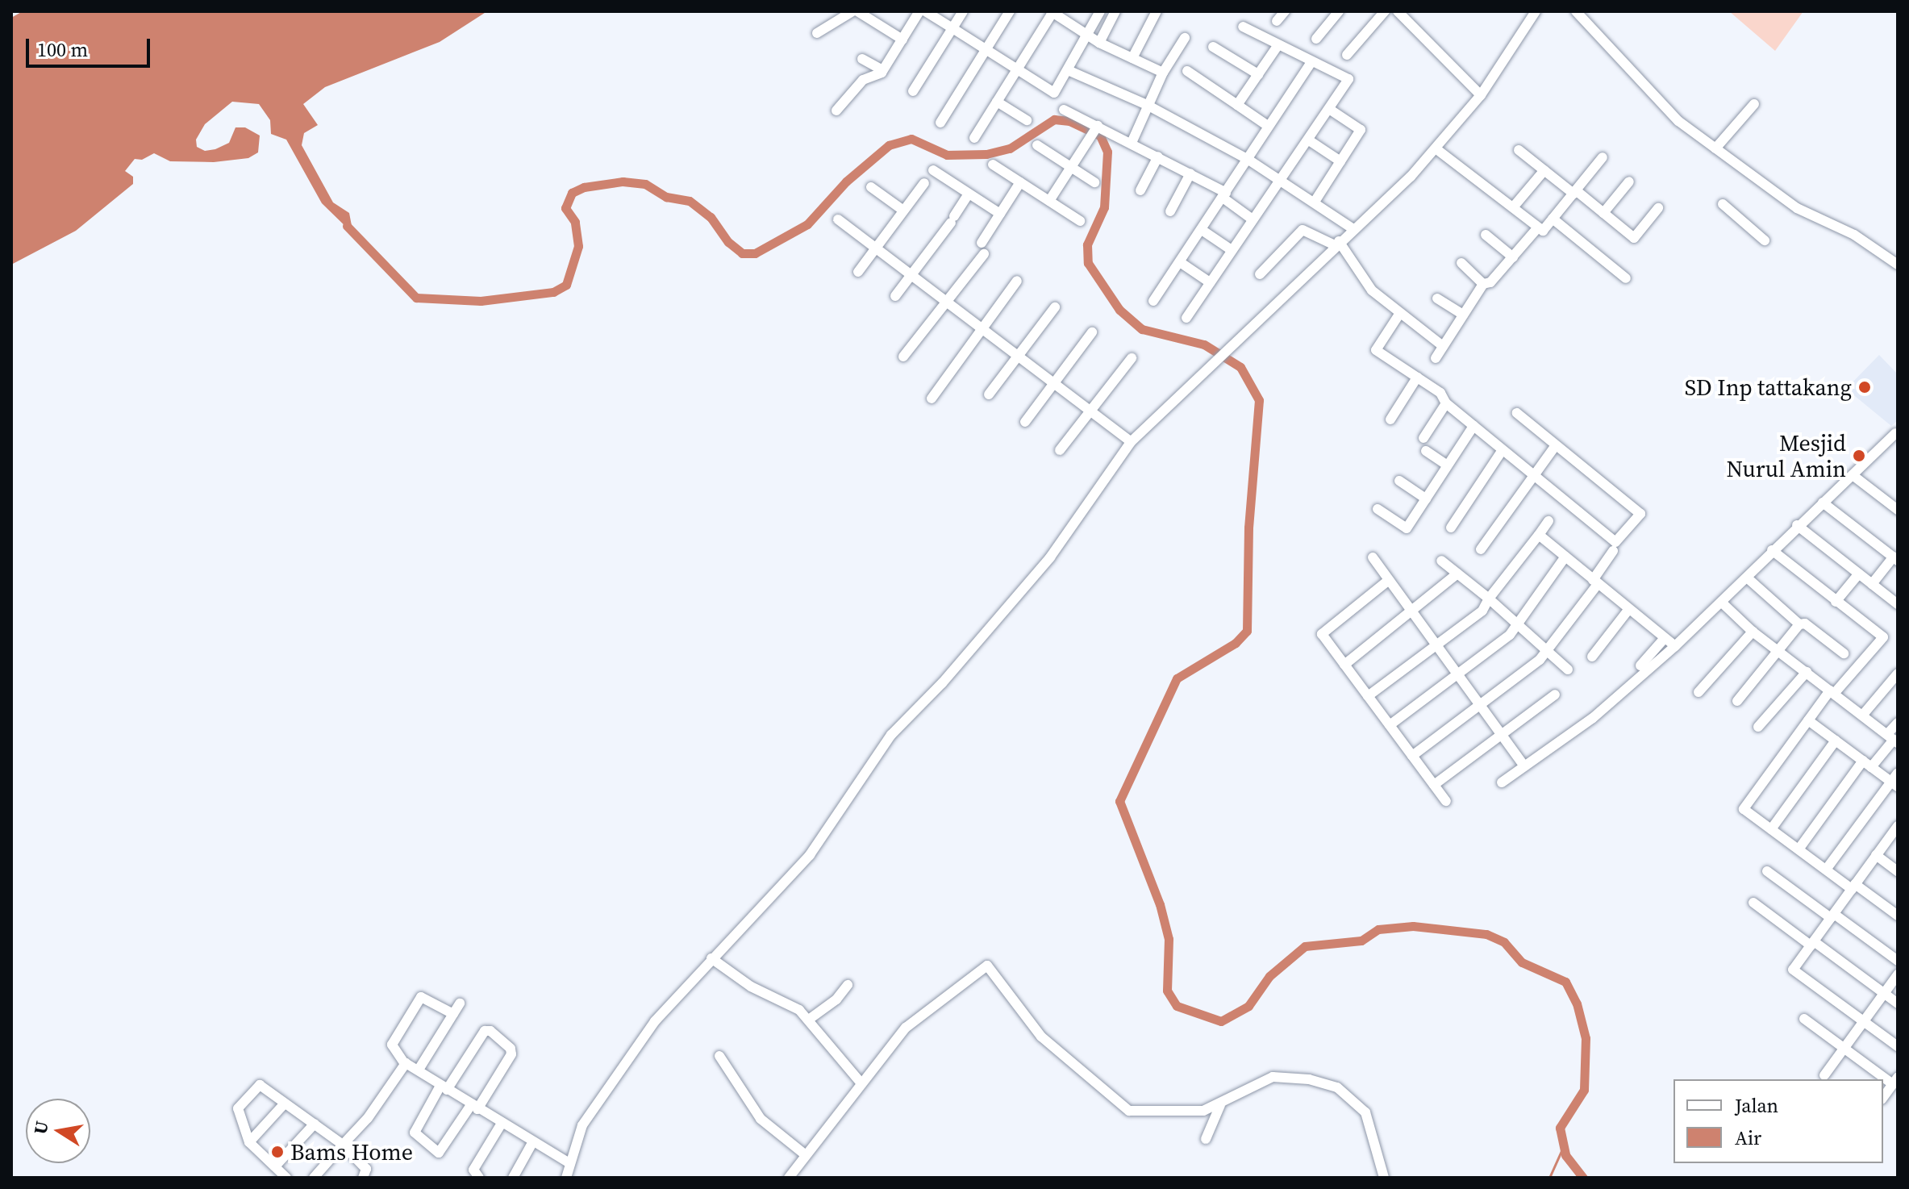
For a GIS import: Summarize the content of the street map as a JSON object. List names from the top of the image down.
{
  "places": ["SD Inp tattakang", "Mesjid Nurul Amin", "Bams Home"],
  "legend": ["Jalan", "Air"],
  "scale_bar": "100 m",
  "north": "left"
}
